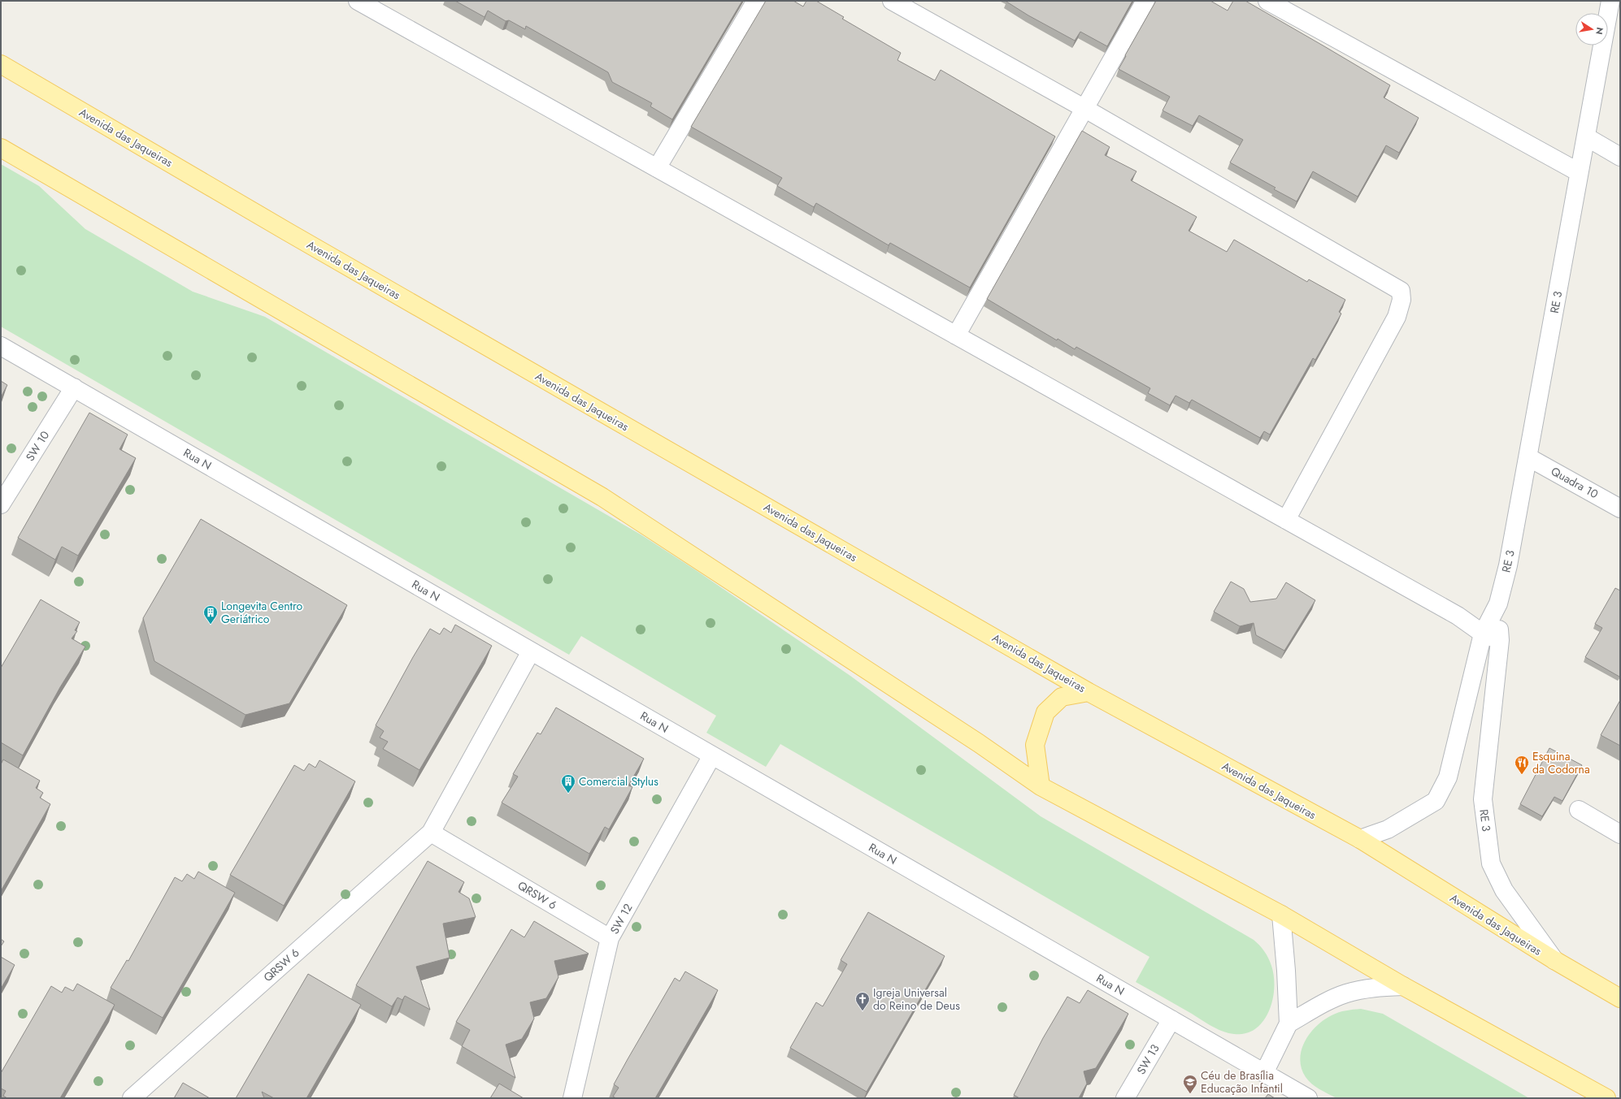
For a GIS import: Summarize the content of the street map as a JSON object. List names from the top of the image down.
{
  "streets": {
    "main road": ["Avenida das Jaqueiras"],
    "street": [
      "RE 3",
      "SW 10",
      "Rua N",
      "Quadra 10",
      "QRSW 6",
      "SW 12",
      "SW 13"
    ]
  },
  "crossings": [
    ["Avenida das Jaqueiras", "RE 3"],
    ["RE 3", "Quadra 10"],
    ["SW 10", "Rua N"],
    ["Rua N", "QRSW 6"],
    ["Rua N", "SW 12"],
    ["Rua N", "SW 13"],
    ["QRSW 6", "SW 12"]
  ],
  "places": {
    "building": ["Longevita Centro Geriátrico", "Comercial Stylus"],
    "restaurant": ["Esquina da Codorna"],
    "church": ["Igreja Universal do Reino de Deus"],
    "school or university": ["Céu de Brasília Educação Infantil"]
  },
  "north": "right"
}
